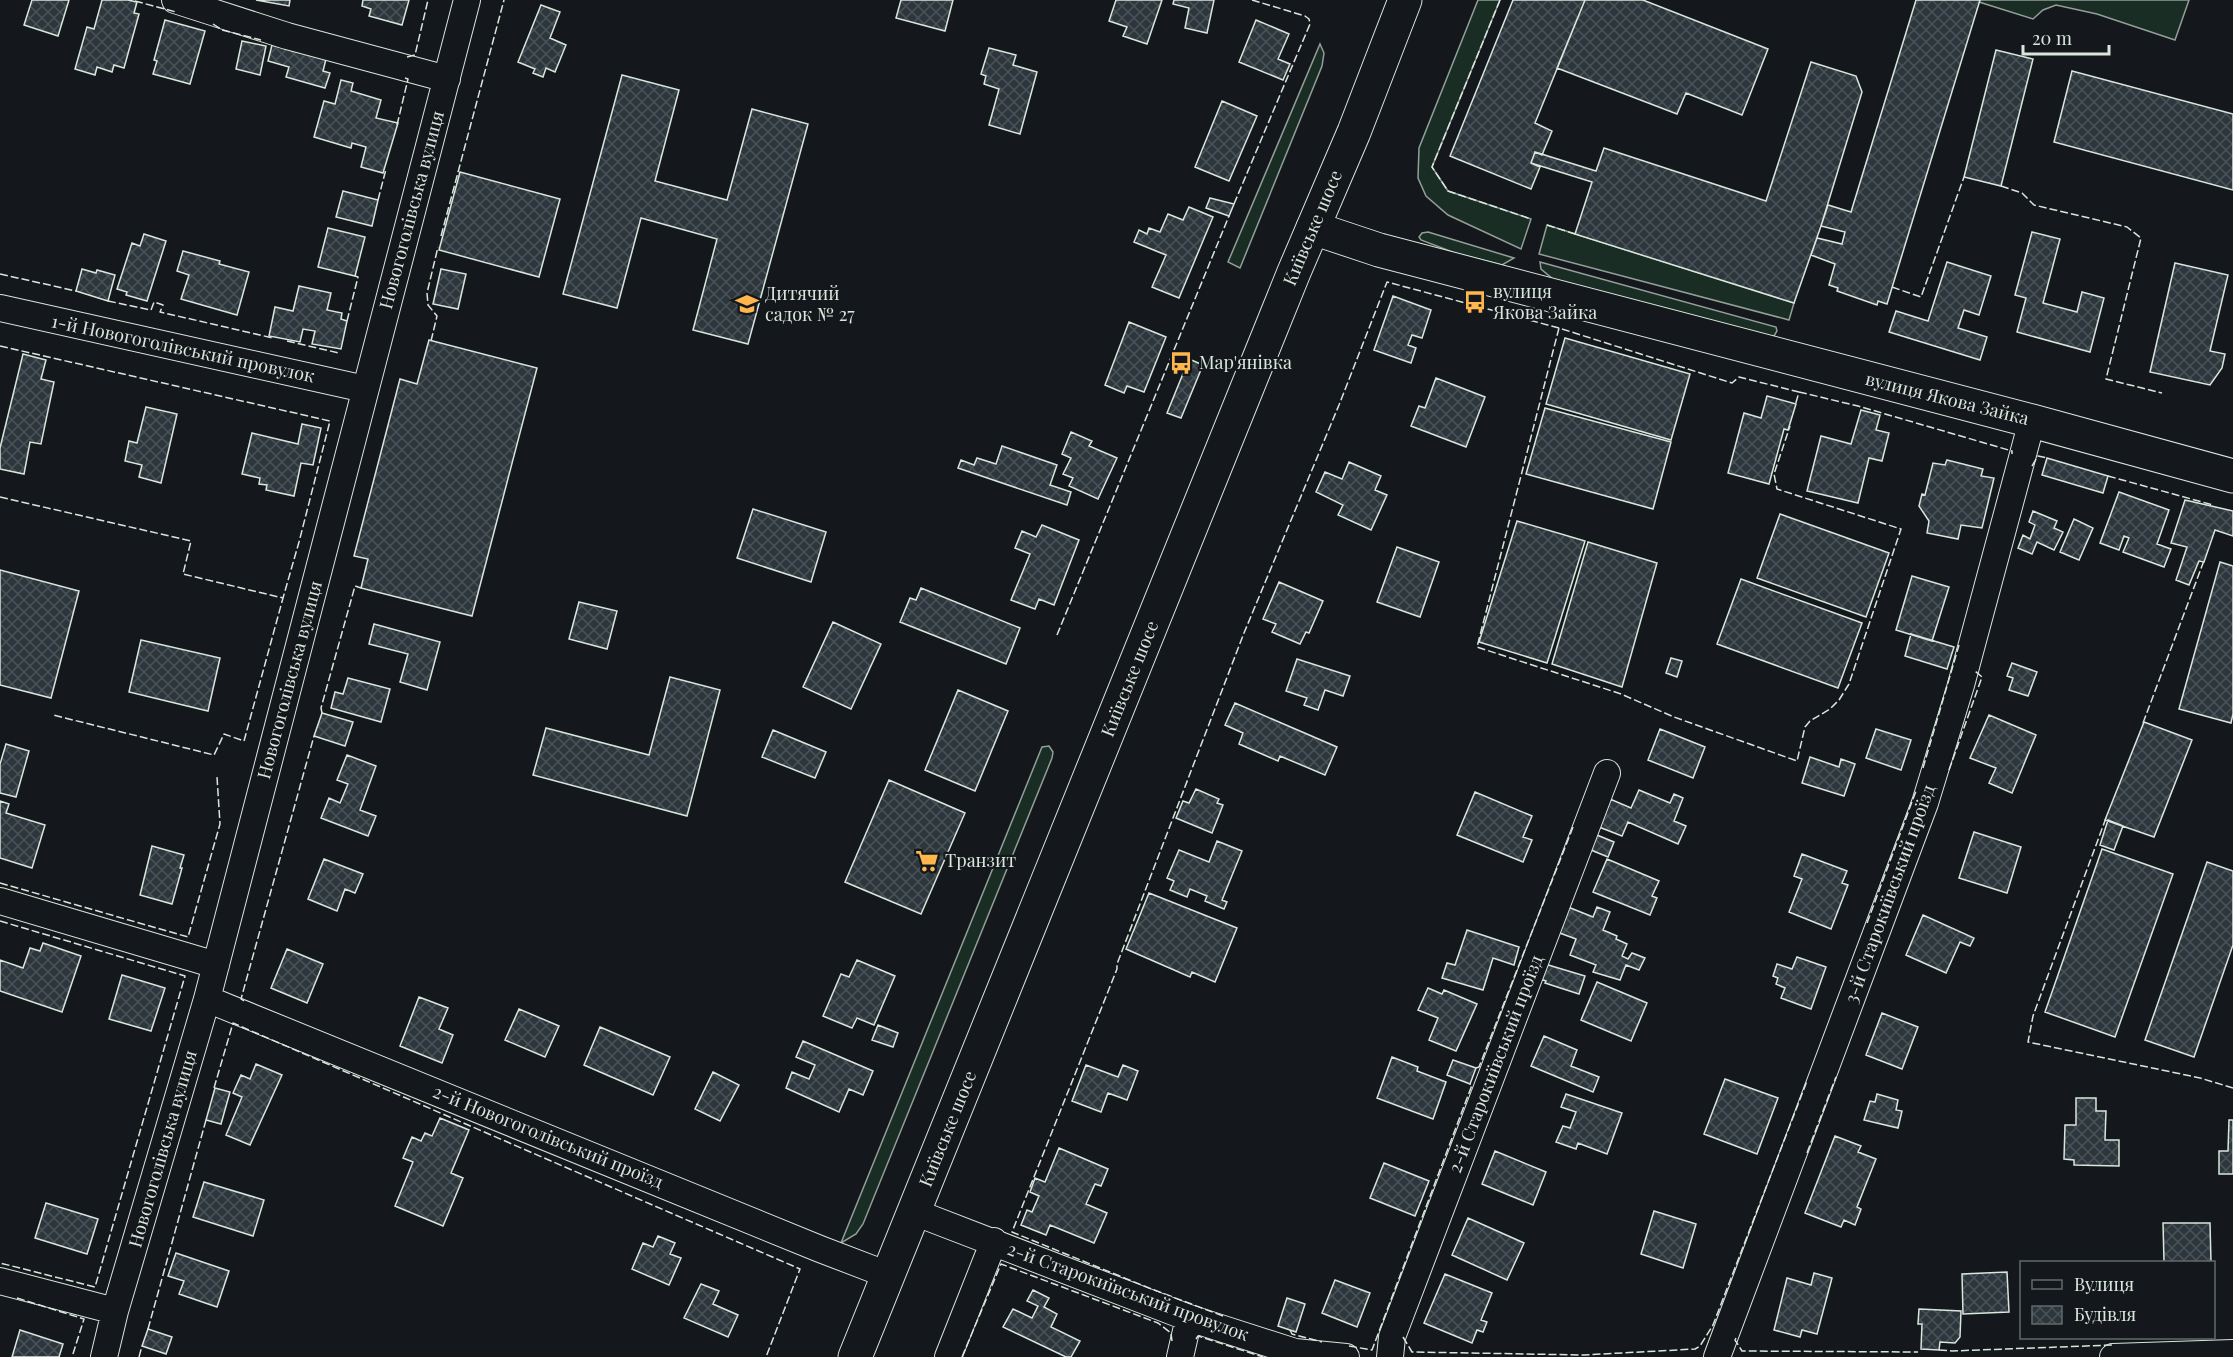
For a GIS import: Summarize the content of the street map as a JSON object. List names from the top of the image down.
{
  "streets": {
    "main road": ["Київське шосе", "вулиця Якова Зайка"],
    "street": [
      "Новогоголівська вулиця",
      "1-й Новогоголівський провулок",
      "3-й Старокиївський проїзд",
      "2-й Старокиївський проїзд",
      "2-й Новогоголівський проїзд",
      "2-й Старокиївський провулок"
    ]
  },
  "crossings": [
    ["Новогоголівська вулиця", "1-й Новогоголівський провулок"],
    ["Новогоголівська вулиця", "2-й Новогоголівський проїзд"],
    ["Київське шосе", "вулиця Якова Зайка"],
    ["Київське шосе", "2-й Новогоголівський проїзд"],
    ["Київське шосе", "2-й Старокиївський провулок"],
    ["вулиця Якова Зайка", "3-й Старокиївський проїзд"]
  ],
  "places": {
    "bus stop": ["вулиця Якова Зайка", "Мар'янівка"],
    "school or university": ["Дитячий садок № 27"],
    "supermarket": ["Транзит"]
  },
  "legend": ["Вулиця", "Будівля"],
  "scale_bar": "20 m"
}
